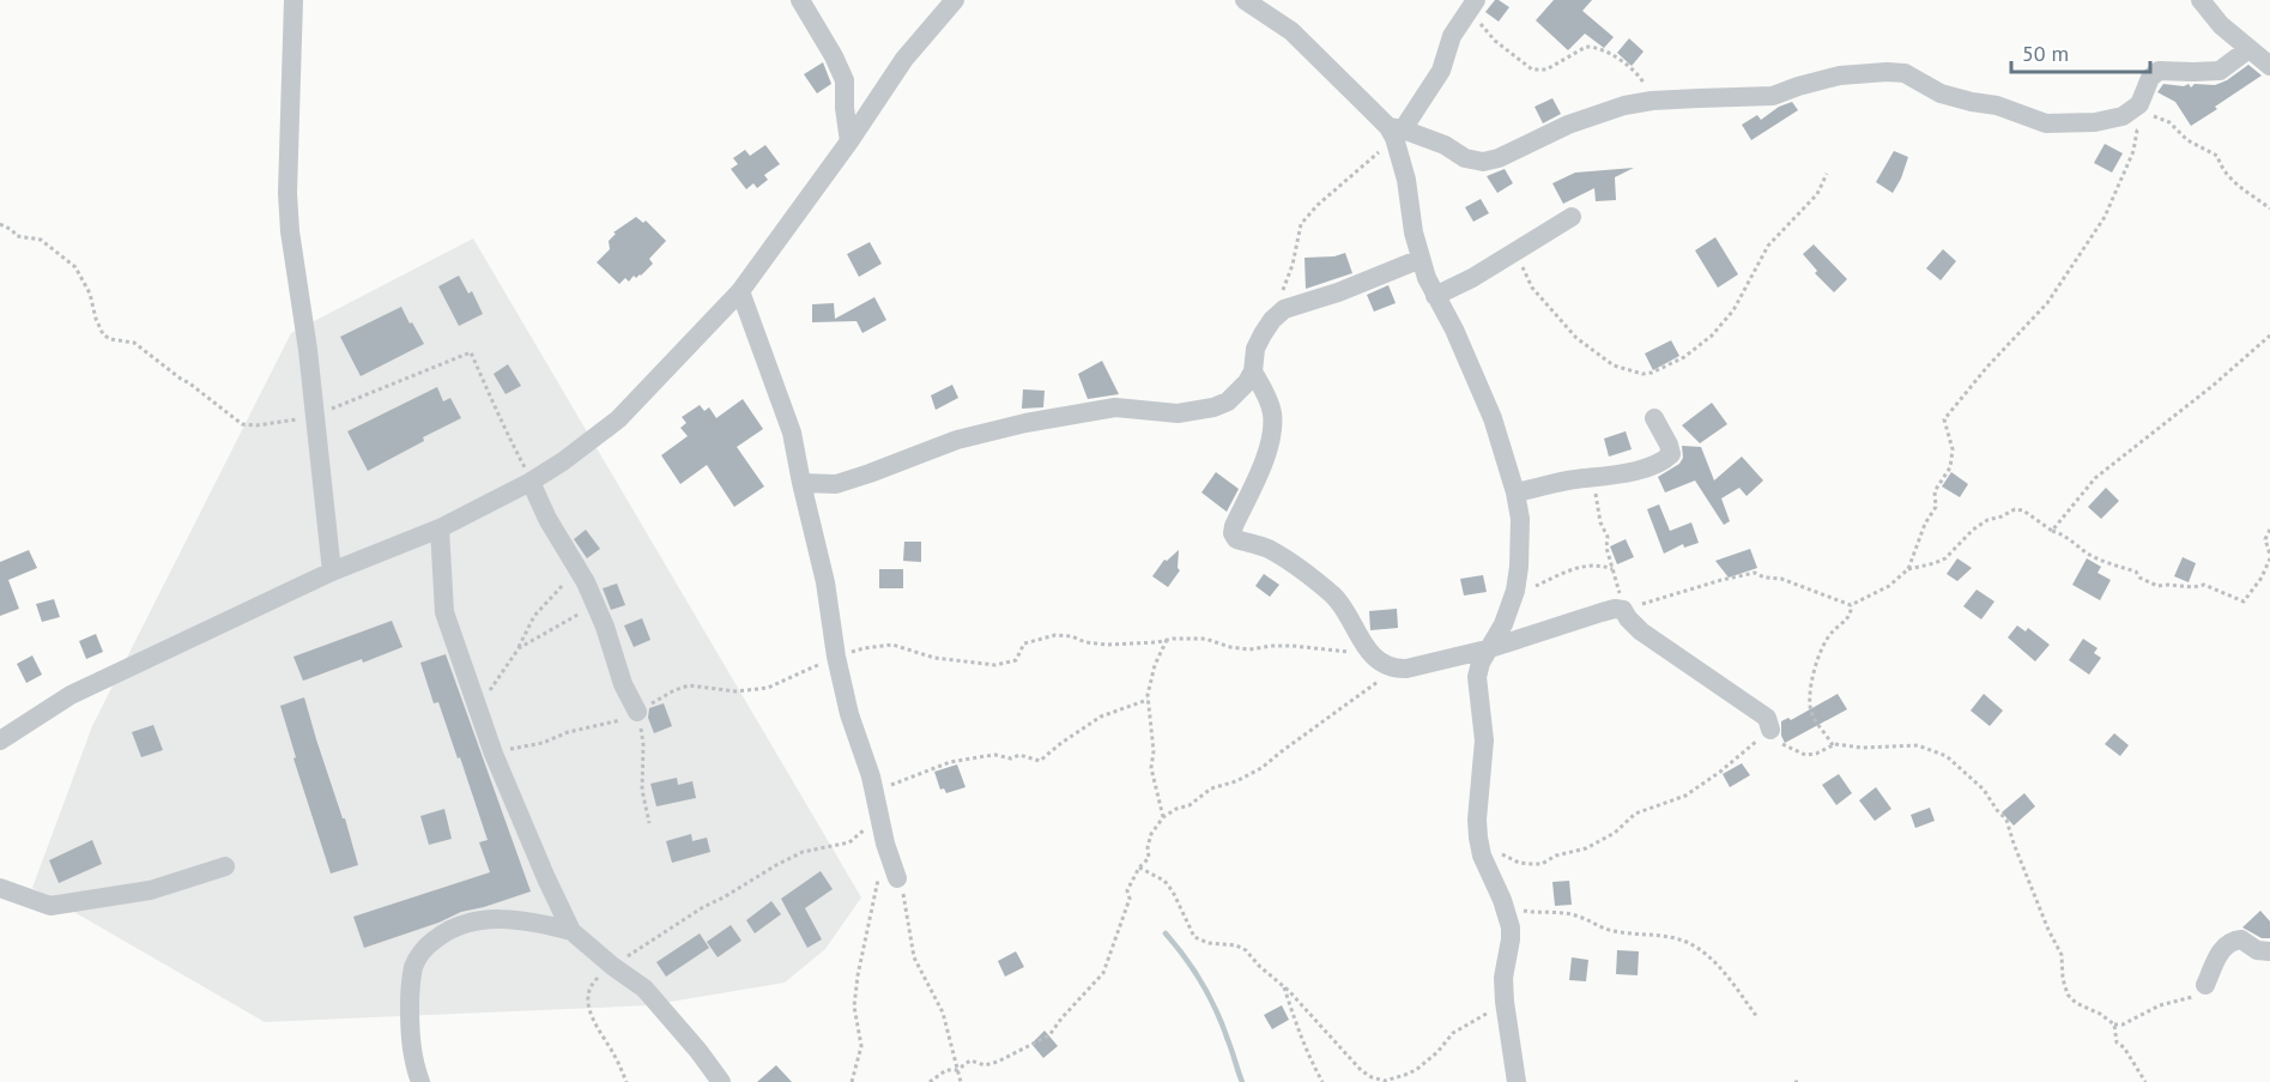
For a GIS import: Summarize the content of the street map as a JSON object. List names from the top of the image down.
{
  "scale_bar": "50 m"
}
